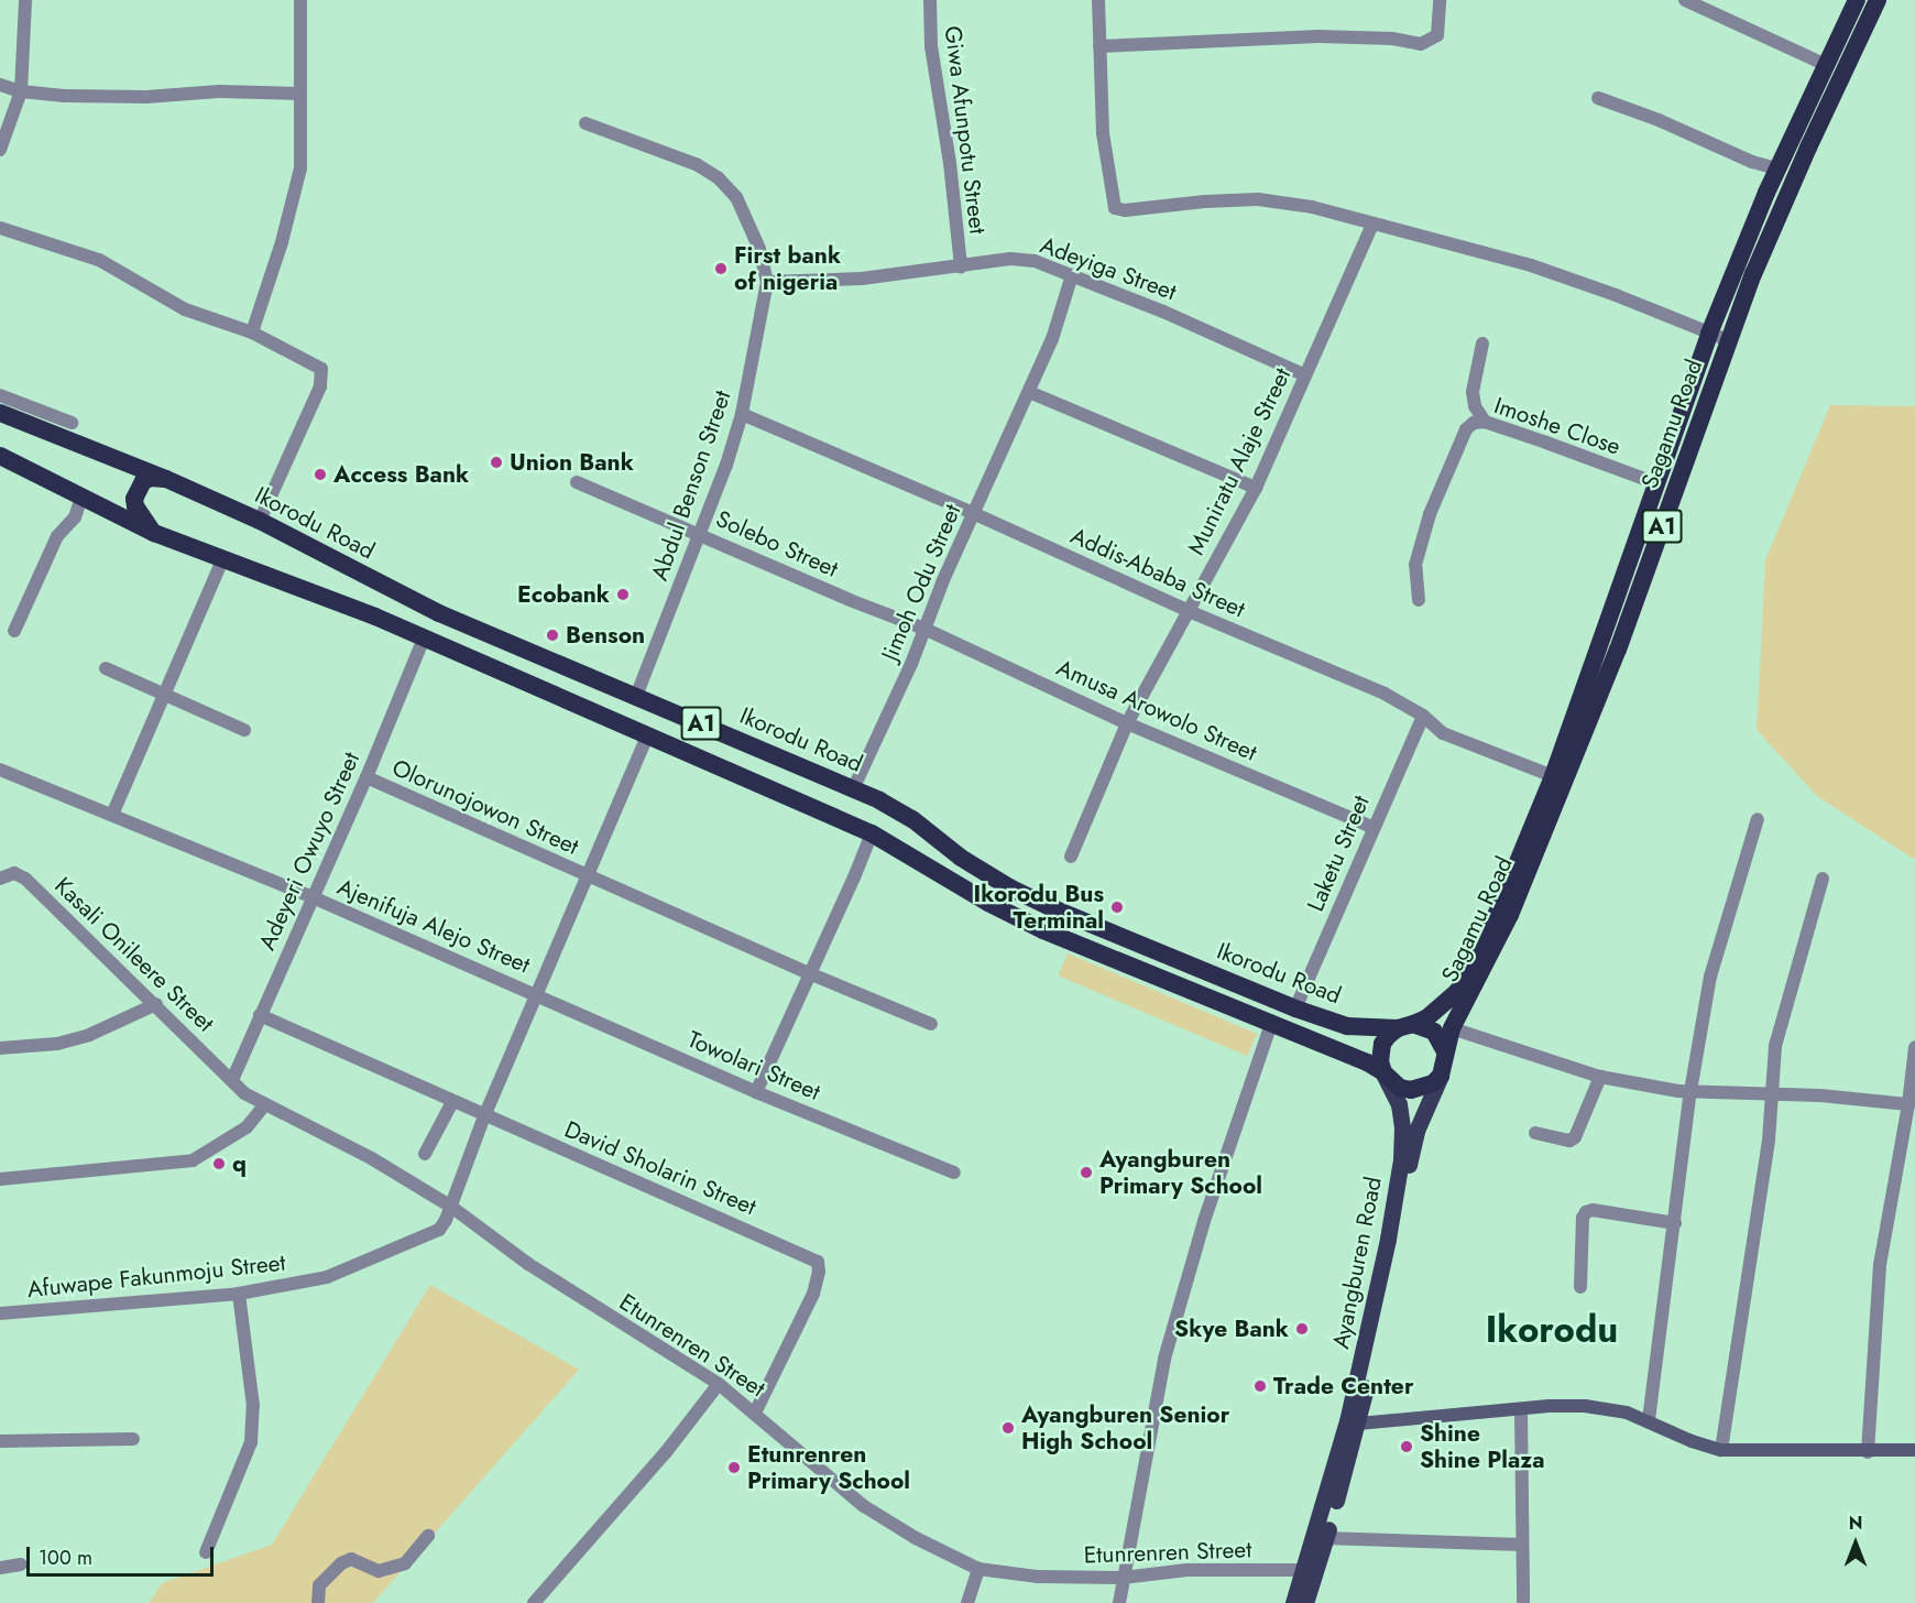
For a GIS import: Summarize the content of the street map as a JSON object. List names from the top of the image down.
{
  "streets": {
    "highway": ["Sagamu Road", "Ikorodu Road", "A1"],
    "main road": ["Ayangburen Road"],
    "street": [
      "Giwa Afunpotu Street",
      "Adeyiga Street",
      "Imoshe Close",
      "Muniratu Alaje Street",
      "Abdul Benson Street",
      "Solebo Street",
      "Addis-Ababa Street",
      "Jimoh Odu Street",
      "Amusa Arowolo Street",
      "Olorunojowon Street",
      "Adeyeri Owuyo Street",
      "Laketu Street",
      "Ajenifuja Alejo Street",
      "Kasali Onileere Street",
      "Towolari Street",
      "David Sholarin Street",
      "Afuwape Fakunmoju Street",
      "Etunrenren Street"
    ]
  },
  "crossings": [
    ["Giwa Afunpotu Street", "Adeyiga Street"],
    ["Adeyiga Street", "Muniratu Alaje Street"],
    ["Adeyiga Street", "Abdul Benson Street"],
    ["Adeyiga Street", "Jimoh Odu Street"],
    ["Sagamu Road", "Imoshe Close"],
    ["Sagamu Road", "Ikorodu Road"],
    ["Sagamu Road", "A1"],
    ["Sagamu Road", "Addis-Ababa Street"],
    ["Muniratu Alaje Street", "Addis-Ababa Street"],
    ["Muniratu Alaje Street", "Amusa Arowolo Street"],
    ["Abdul Benson Street", "Ikorodu Road"],
    ["Abdul Benson Street", "Solebo Street"],
    ["Abdul Benson Street", "Addis-Ababa Street"],
    ["Ikorodu Road", "A1"],
    ["Ikorodu Road", "Jimoh Odu Street"],
    ["Ikorodu Road", "Laketu Street"],
    ["A1", "Adeyeri Owuyo Street"],
    ["A1", "Afuwape Fakunmoju Street"],
    ["Solebo Street", "Jimoh Odu Street"],
    ["Solebo Street", "Amusa Arowolo Street"],
    ["Addis-Ababa Street", "Jimoh Odu Street"],
    ["Addis-Ababa Street", "Laketu Street"],
    ["Jimoh Odu Street", "Amusa Arowolo Street"],
    ["Amusa Arowolo Street", "Laketu Street"],
    ["Olorunojowon Street", "Adeyeri Owuyo Street"],
    ["Olorunojowon Street", "Afuwape Fakunmoju Street"],
    ["Adeyeri Owuyo Street", "Ajenifuja Alejo Street"],
    ["Adeyeri Owuyo Street", "Kasali Onileere Street"],
    ["Adeyeri Owuyo Street", "David Sholarin Street"],
    ["Adeyeri Owuyo Street", "Etunrenren Street"],
    ["Ajenifuja Alejo Street", "Towolari Street"],
    ["Ajenifuja Alejo Street", "Afuwape Fakunmoju Street"],
    ["Kasali Onileere Street", "Etunrenren Street"],
    ["Towolari Street", "Afuwape Fakunmoju Street"],
    ["David Sholarin Street", "Afuwape Fakunmoju Street"],
    ["David Sholarin Street", "Etunrenren Street"],
    ["Ayangburen Road", "Etunrenren Street"],
    ["Afuwape Fakunmoju Street", "Etunrenren Street"]
  ],
  "districts": ["Ikorodu"],
  "places": [
    "First bank of nigeria",
    "Union Bank",
    "Access Bank",
    "Ecobank",
    "Benson",
    "Ikorodu Bus Terminal",
    "q",
    "Ayangburen Primary School",
    "Skye Bank",
    "Trade Center",
    "Ayangburen Senior High School",
    "Shine Shine Plaza",
    "Etunrenren Primary School"
  ],
  "scale_bar": "100 m",
  "north": "top"
}
